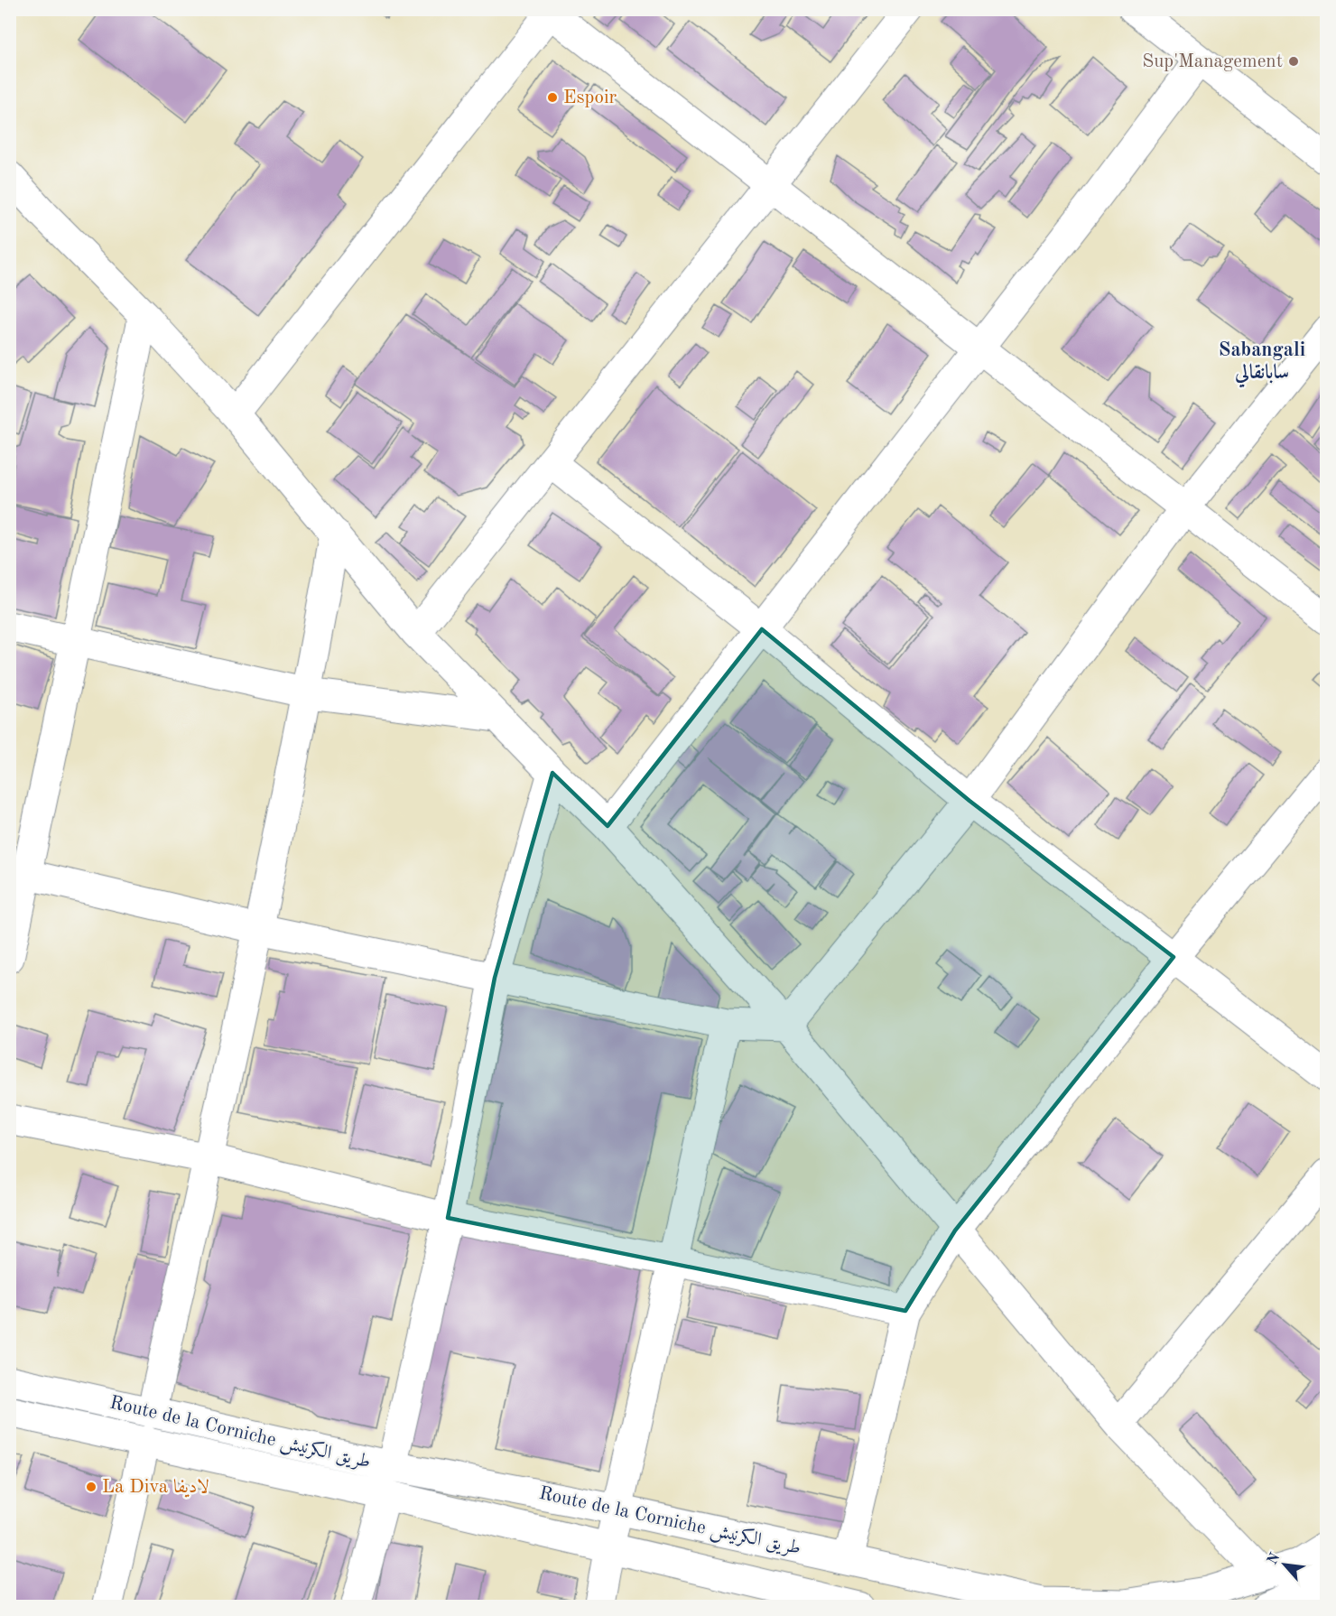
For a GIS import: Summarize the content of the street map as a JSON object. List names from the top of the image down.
{
  "streets": {
    "street": ["Route de la Corniche طريق الكرنيش"]
  },
  "districts": ["Sabangali سابانقالي"],
  "places": ["Sup'Management", "Espoir", "La Diva لاديفا"],
  "north": "top left"
}
